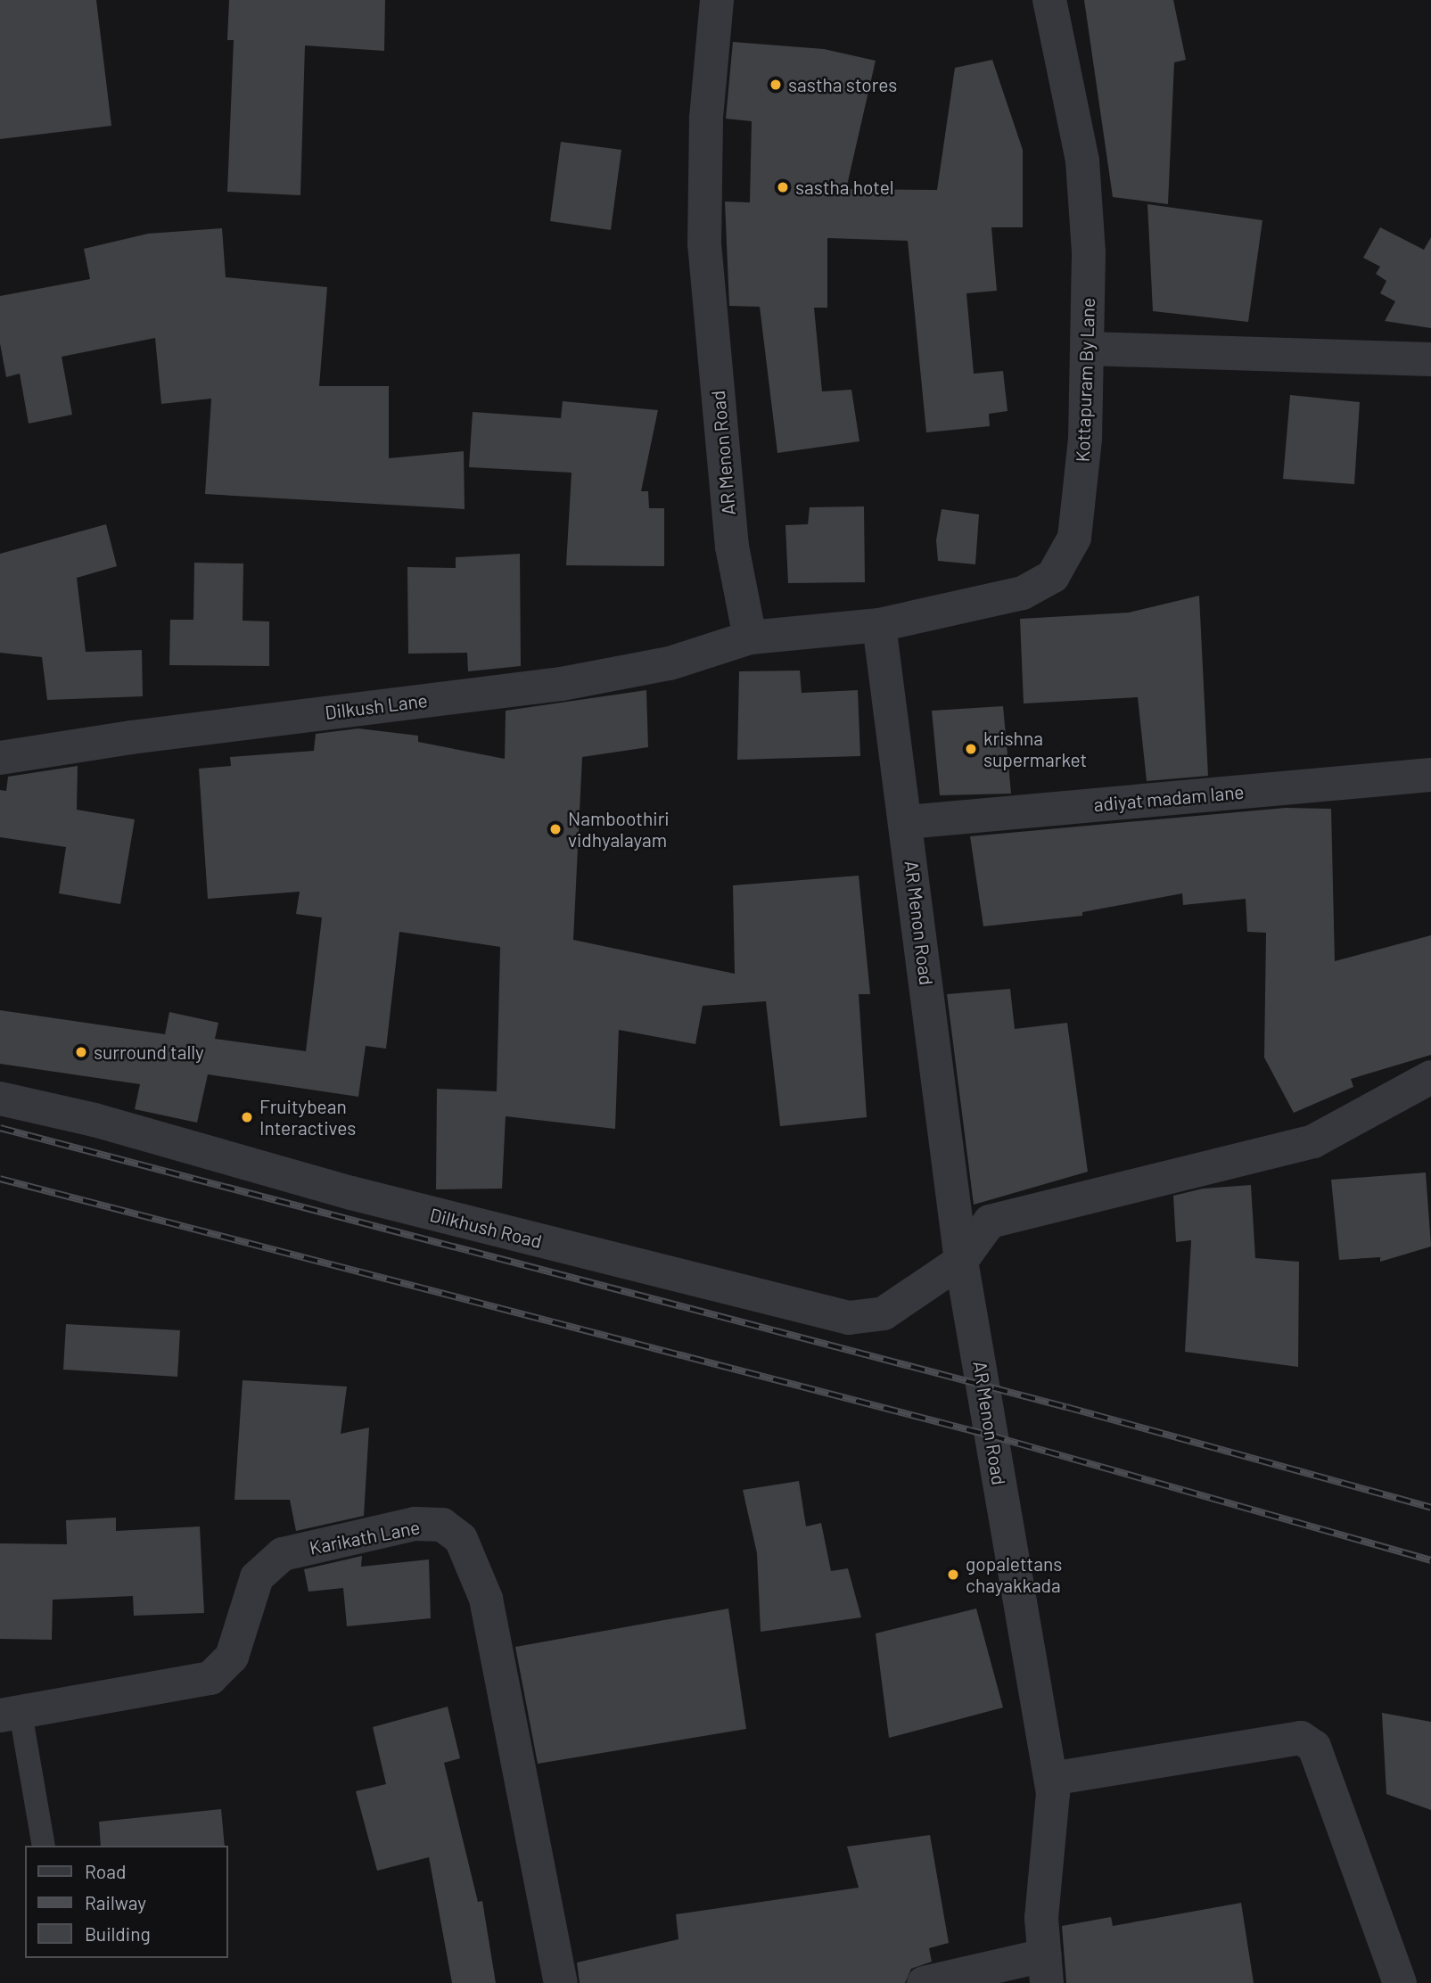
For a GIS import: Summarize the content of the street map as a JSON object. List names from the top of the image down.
{
  "streets": {
    "street": [
      "Kottapuram By Lane",
      "AR Menon Road",
      "Dilkush Lane",
      "adiyat madam lane",
      "Dilkhush Road",
      "Karikath Lane"
    ]
  },
  "crossings": [
    ["Kottapuram By Lane", "AR Menon Road"],
    ["AR Menon Road", "Dilkush Lane"],
    ["AR Menon Road", "adiyat madam lane"],
    ["AR Menon Road", "Dilkhush Road"]
  ],
  "places": [
    "sastha stores",
    "sastha hotel",
    "krishna supermarket",
    "Namboothiri vidhyalayam",
    "surround tally",
    "Fruitybean Interactives",
    "gopalettans chayakkada"
  ],
  "legend": ["Road", "Railway", "Building"]
}
